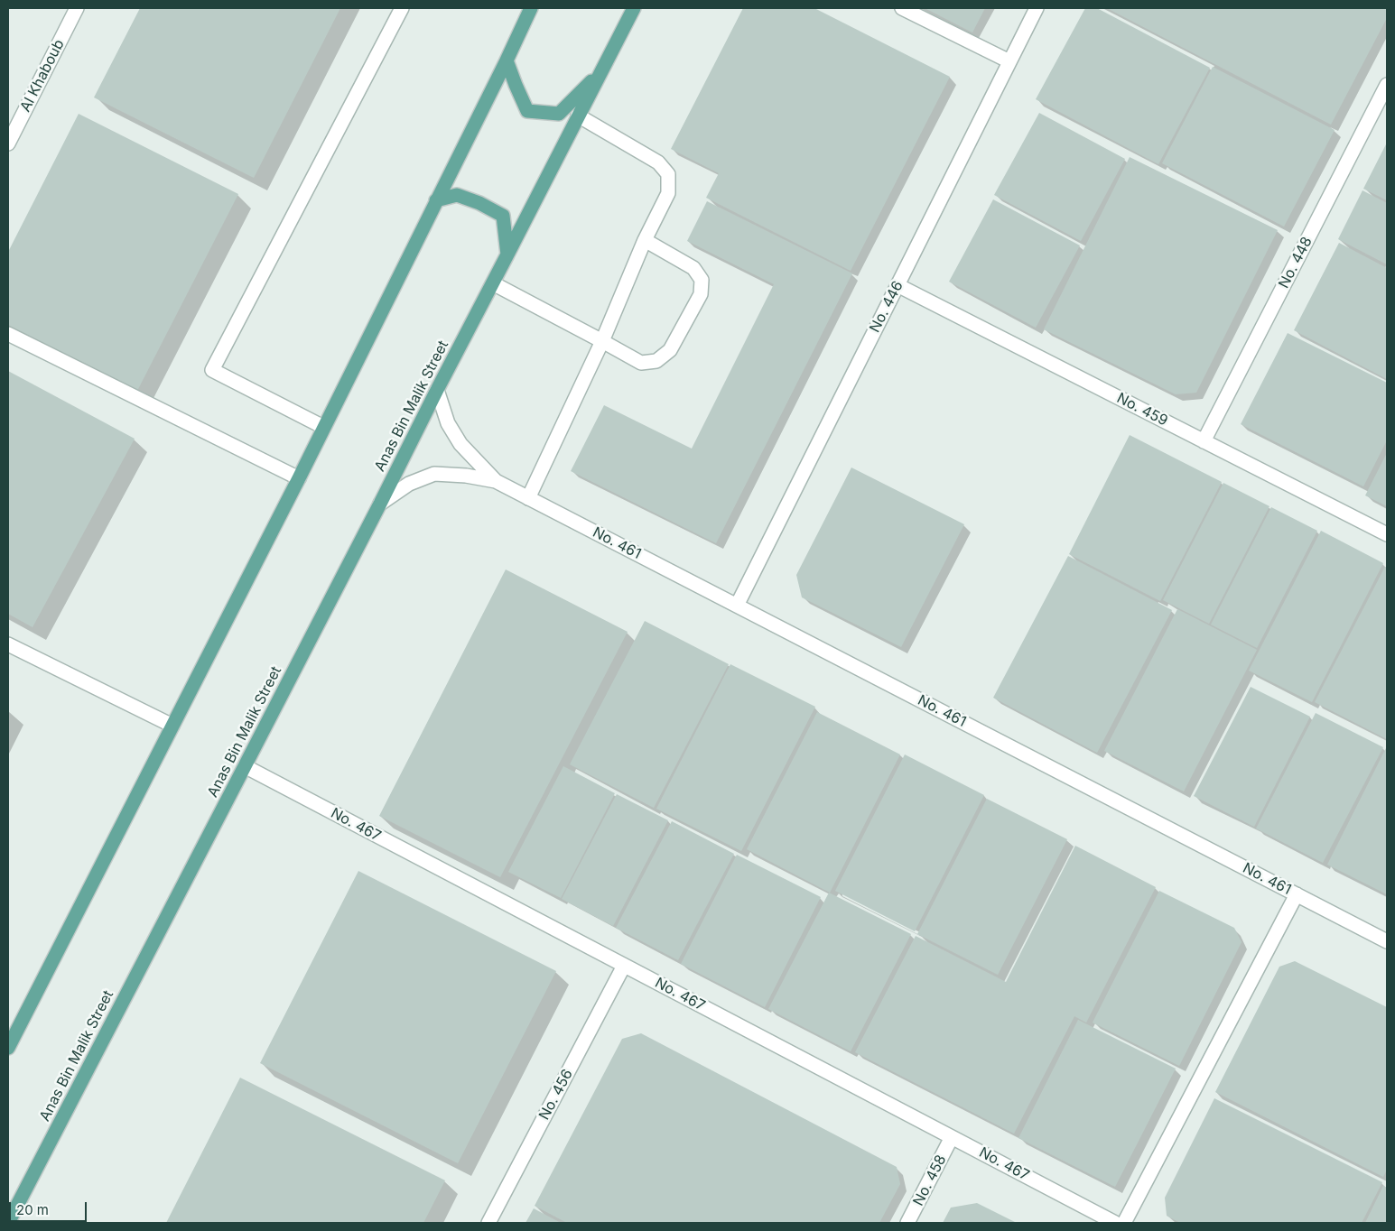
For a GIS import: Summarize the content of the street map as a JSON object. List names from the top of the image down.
{
  "streets": {
    "main road": ["Anas Bin Malik Street"],
    "street": [
      "Al Khaboub",
      "No. 448",
      "No. 446",
      "No. 459",
      "No. 461",
      "No. 467",
      "No. 456",
      "No. 458"
    ]
  },
  "crossings": [
    ["No. 448", "No. 459"],
    ["No. 446", "No. 459"],
    ["No. 446", "No. 461"],
    ["Anas Bin Malik Street", "No. 467"],
    ["No. 467", "No. 456"],
    ["No. 467", "No. 458"]
  ],
  "scale_bar": "20 m"
}
